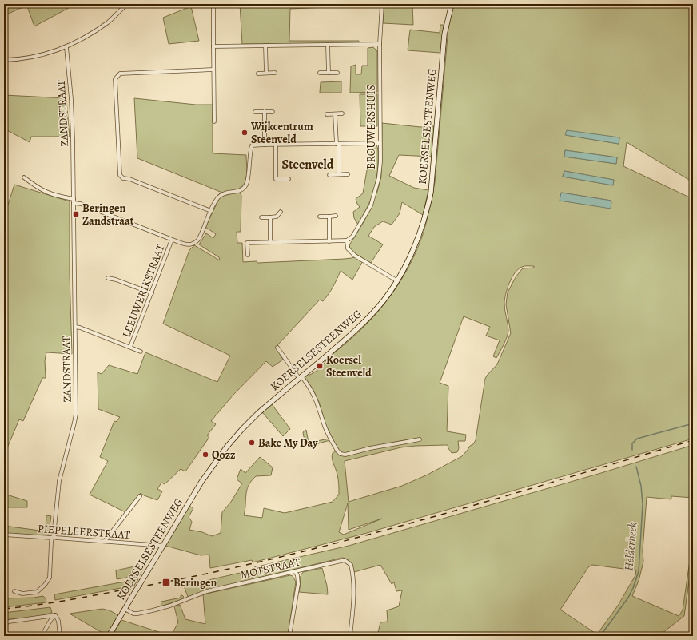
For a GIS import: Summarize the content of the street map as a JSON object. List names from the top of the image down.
{
  "streets": {
    "street": [
      "ZANDSTRAAT",
      "KOERSELSESTEENWEG",
      "BROUWERSHUIS",
      "LEEUWERIKSTRAAT",
      "PIEPELEERSTRAAT",
      "MOTSTRAAT"
    ]
  },
  "crossings": [
    ["ZANDSTRAAT", "PIEPELEERSTRAAT"],
    ["KOERSELSESTEENWEG", "PIEPELEERSTRAAT"],
    ["KOERSELSESTEENWEG", "MOTSTRAAT"]
  ],
  "districts": ["Steenveld"],
  "water": ["Helderbeek"],
  "places": {
    "other": ["Wijkcentrum Steenveld", "Bake My Day", "Qozz"],
    "transit": ["Beringen Zandstraat", "Koersel Steenveld", "Beringen"]
  }
}
